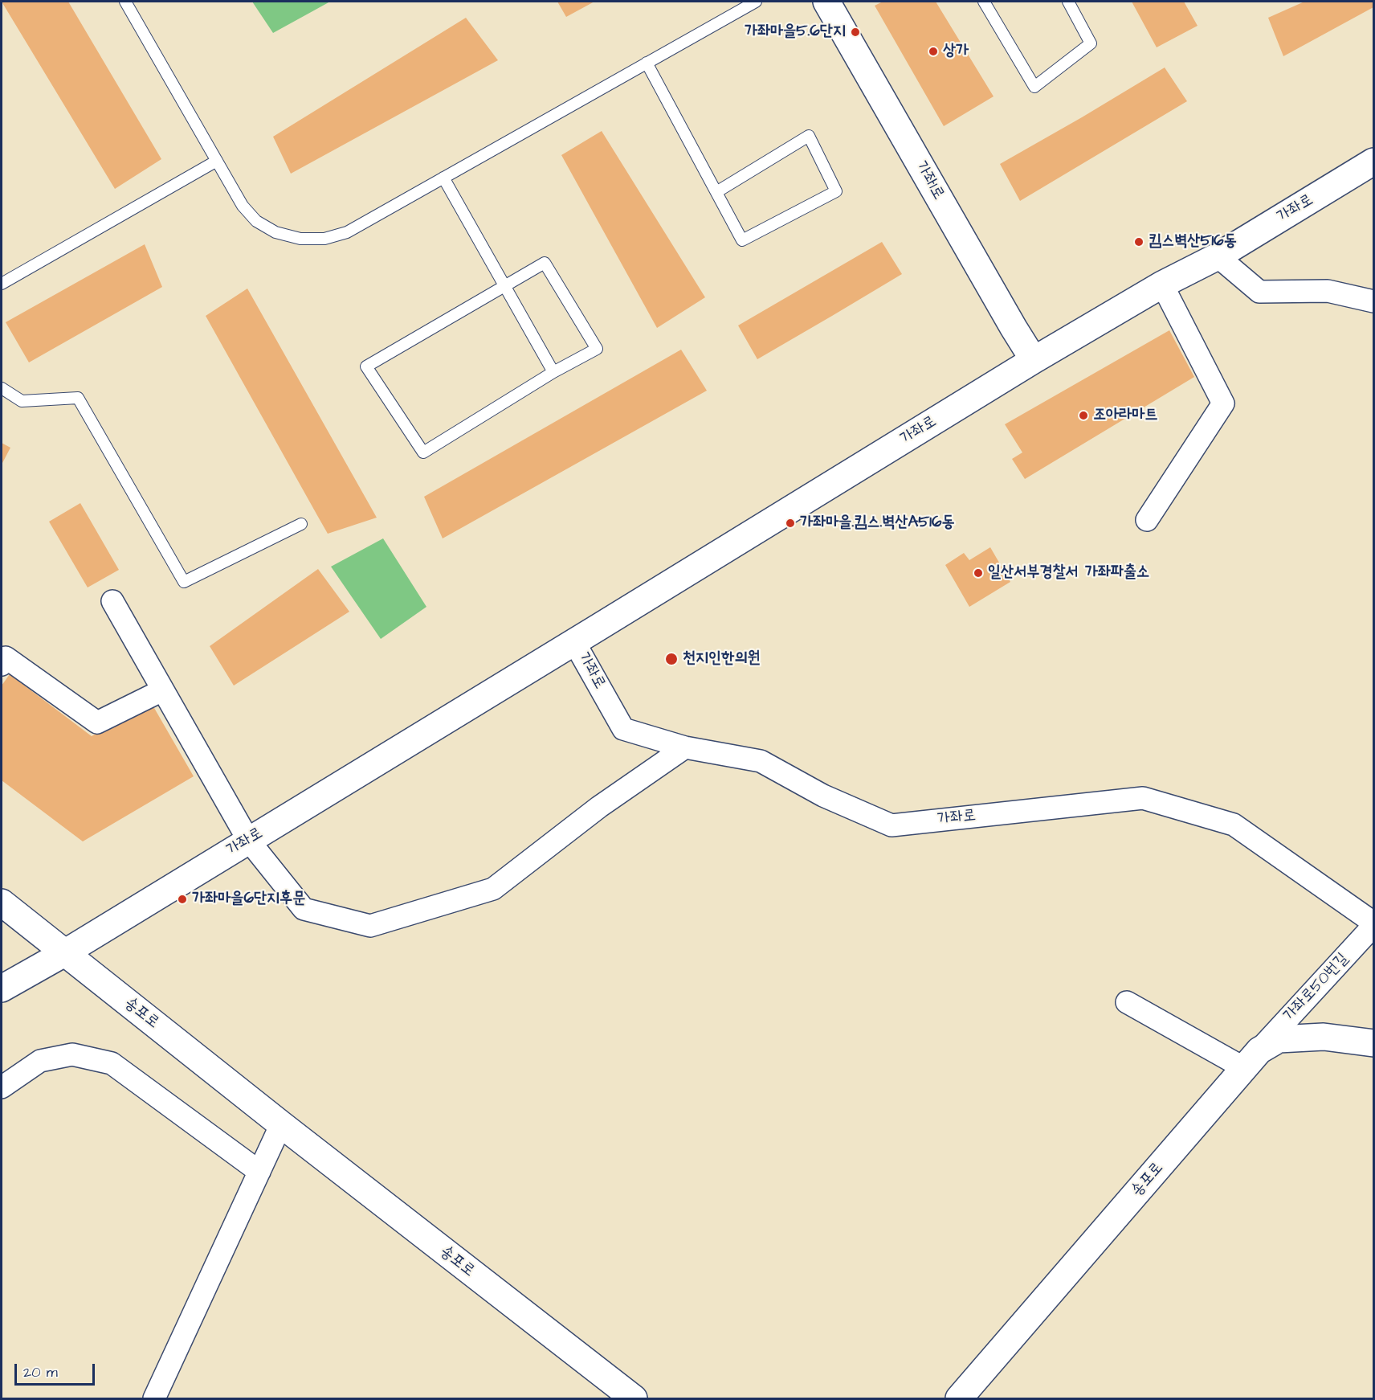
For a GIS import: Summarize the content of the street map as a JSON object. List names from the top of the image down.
{
  "streets": {
    "street": [
      "가좌1로",
      "가좌로",
      "가좌로50번길",
      "송포로"
    ]
  },
  "crossings": [
    ["가좌1로", "가좌로"],
    ["가좌로", "가좌로50번길"],
    ["가좌로", "송포로"],
    ["가좌로50번길", "송포로"]
  ],
  "places": [
    "가좌마을5.6단지",
    "상가",
    "킴스벽산516동",
    "조아라마트",
    "가좌마을.킴스.벽산A516동",
    "일산서부경찰서 가좌파출소",
    "천지인한의원",
    "가좌마을6단지후문"
  ],
  "scale_bar": "20 m"
}
